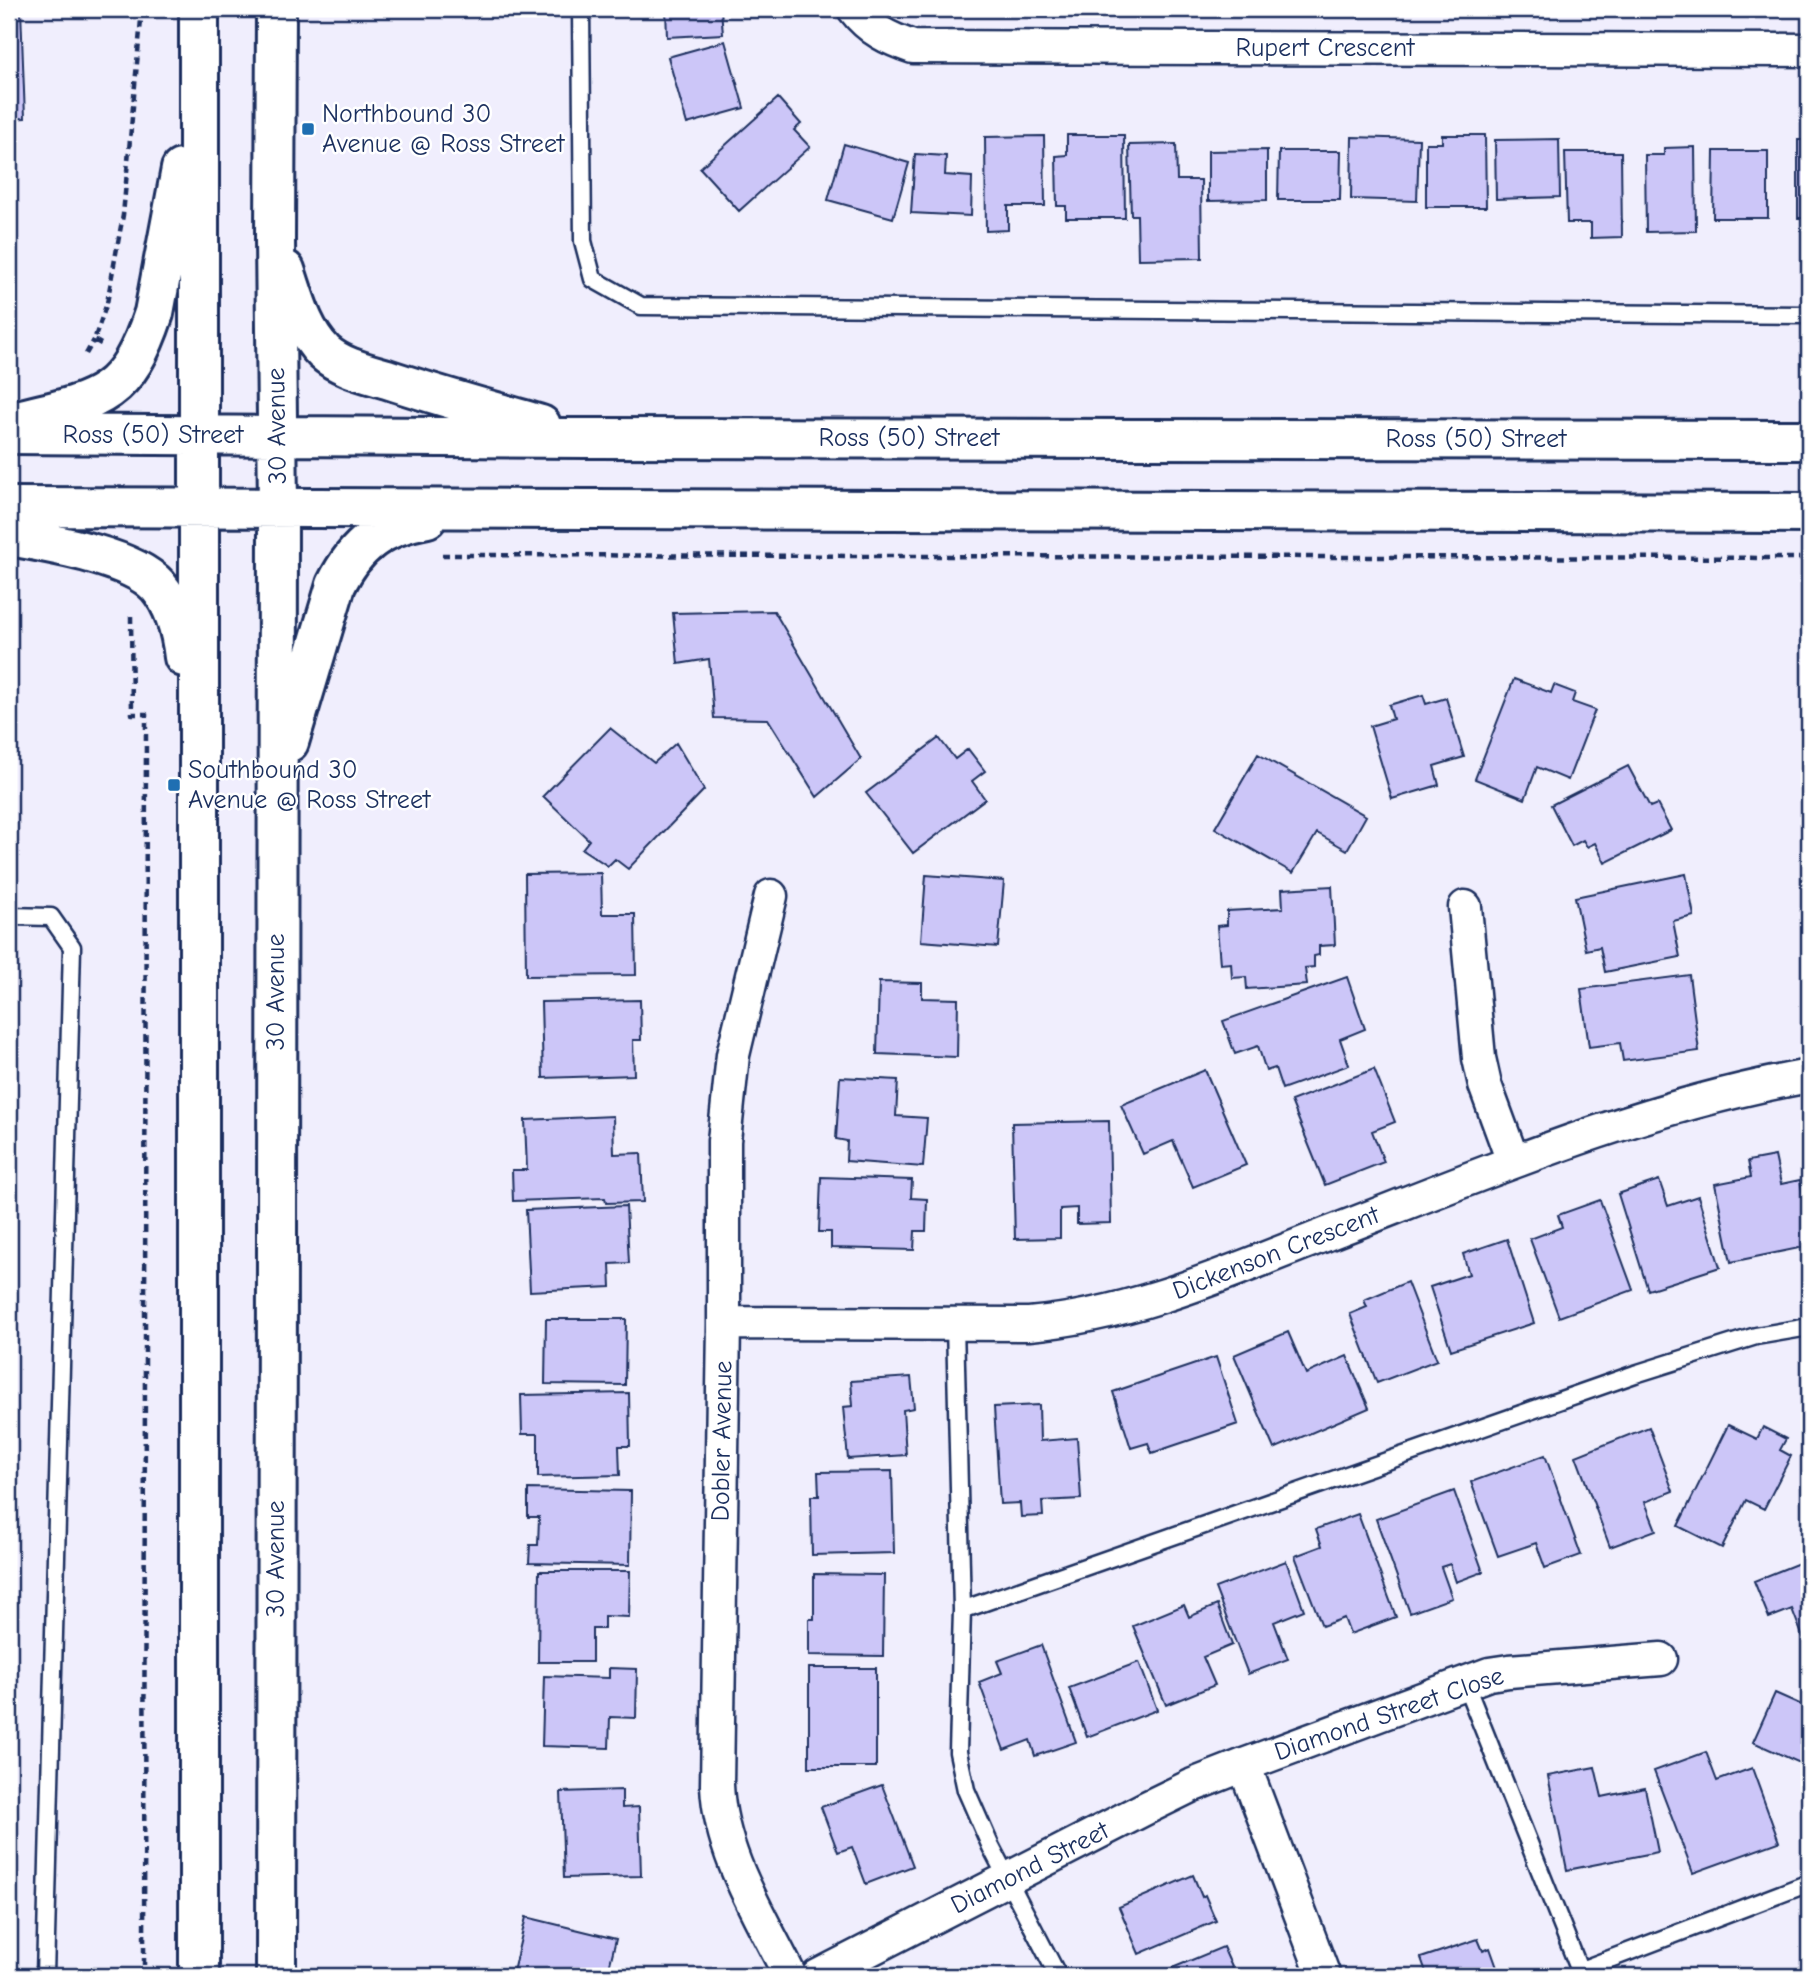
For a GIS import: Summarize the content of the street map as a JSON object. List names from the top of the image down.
{
  "streets": {
    "main road": ["30 Avenue", "Ross (50) Street"],
    "street": [
      "Rupert Crescent",
      "Dickenson Crescent",
      "Dobler Avenue",
      "Diamond Street Close",
      "Diamond Street"
    ]
  },
  "crossings": [
    ["30 Avenue", "Ross (50) Street"],
    ["Dickenson Crescent", "Dobler Avenue"],
    ["Diamond Street Close", "Diamond Street"]
  ],
  "places": {
    "transit": ["Northbound 30 Avenue @ Ross Street", "Southbound 30 Avenue @ Ross Street"]
  }
}
